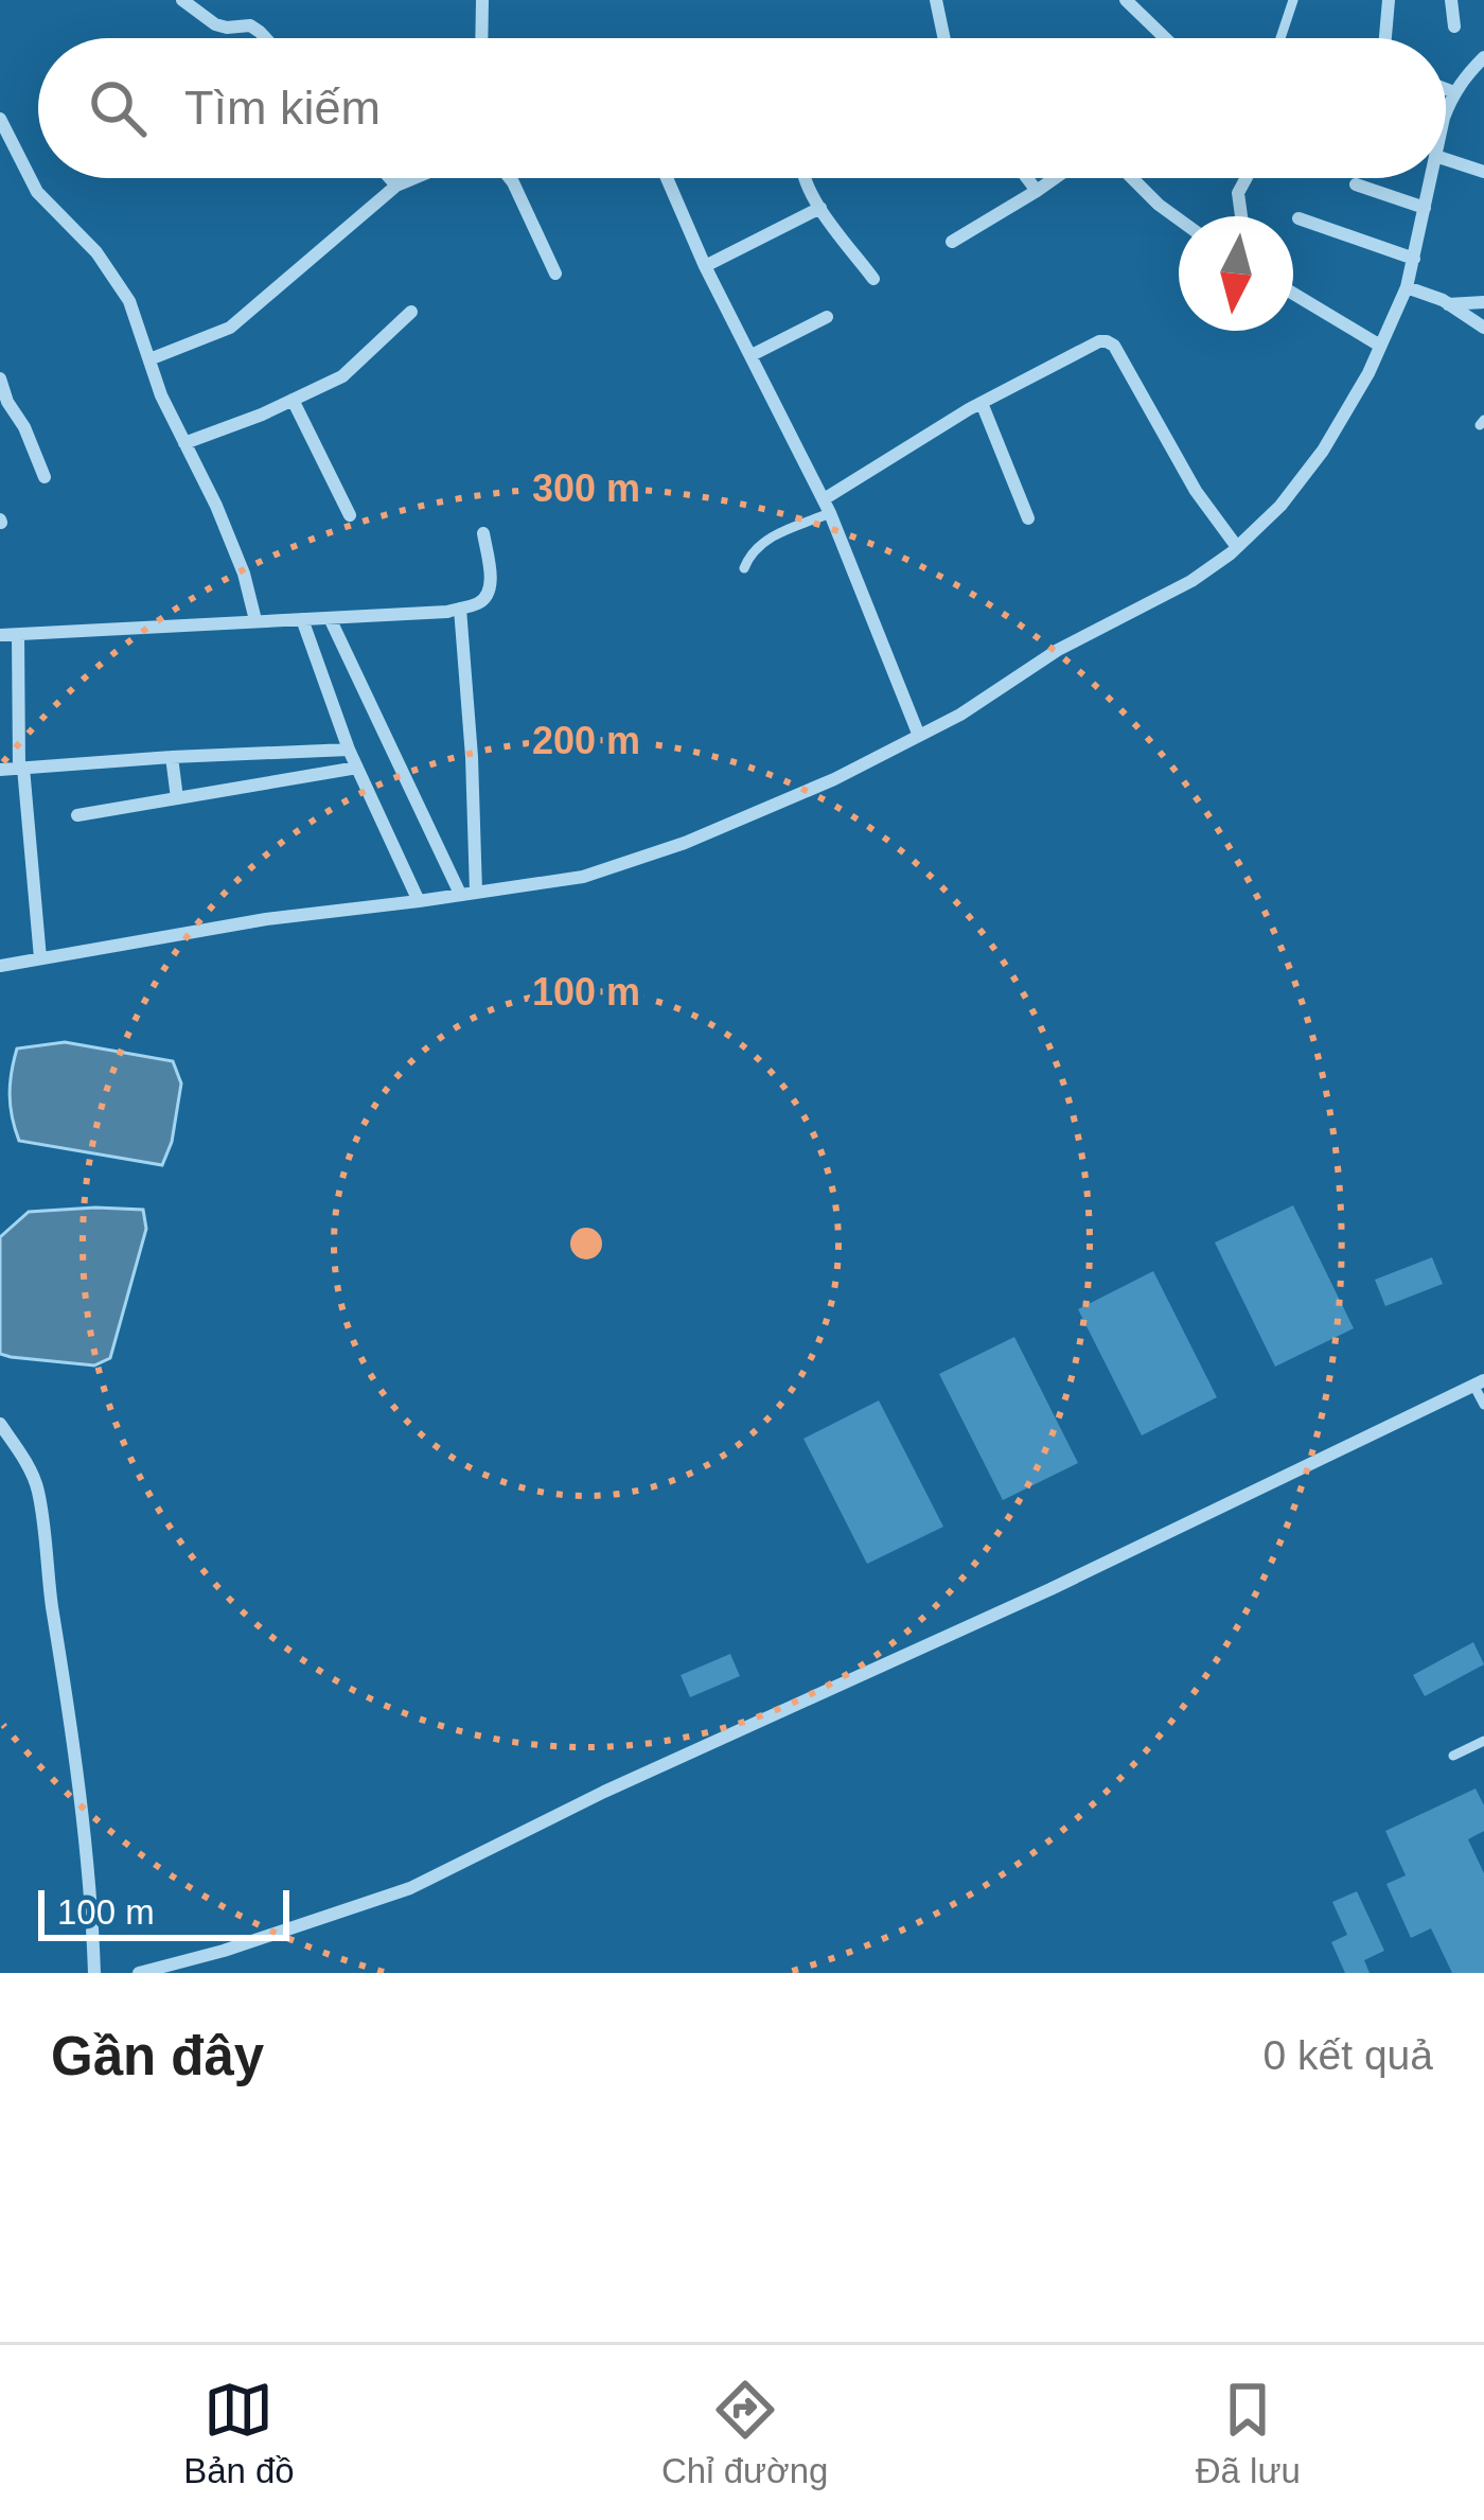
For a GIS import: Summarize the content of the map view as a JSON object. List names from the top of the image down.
{
  "scale_bar": "100 m",
  "north": "bottom",
  "page": {
    "search": "Tìm kiếm",
    "scale": "100 m",
    "heading": ["Gần đây", "0 kết quả"],
    "nav": ["Bản đồ", "Chỉ đường", "Đã lưu"]
  },
  "rings": ["300 m", "200 m", "100 m"]
}
